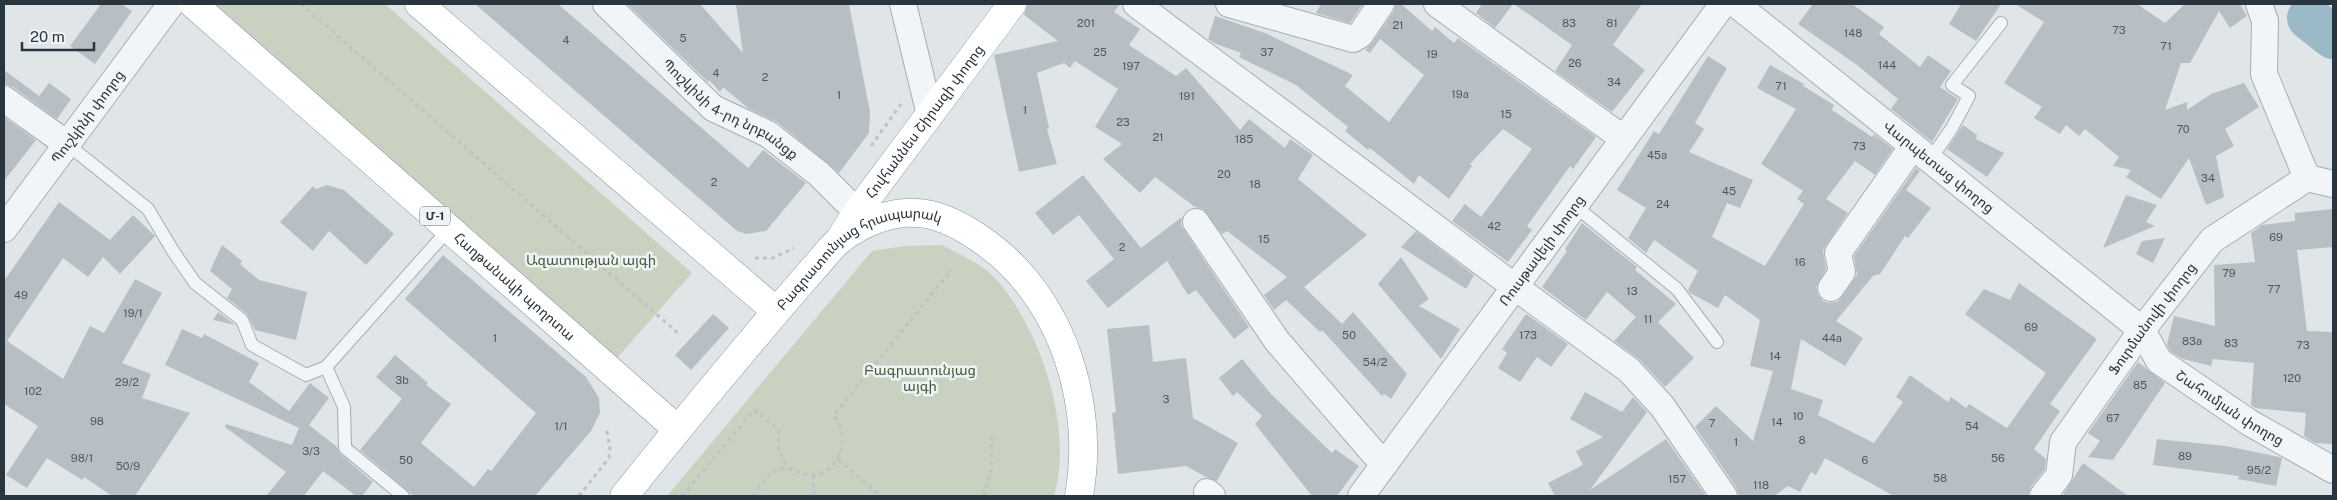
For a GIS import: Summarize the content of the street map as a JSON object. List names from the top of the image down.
{
  "streets": {
    "main road": [
      "Հովհաննես Շիրազի փողոց",
      "Մ-1",
      "Բագրատունյաց հրապարակ",
      "Հաղթանակի պողոտա"
    ],
    "street": [
      "Պուշկինի 4-րդ նրբանցք",
      "Պուշկինի փողոց",
      "Վարպետաց փողոց",
      "Ռուսթավելի փողոց",
      "Ֆուրմանովի փողոց",
      "Շահումյան փողոց"
    ]
  },
  "crossings": [
    ["Պուշկինի 4-րդ նրբանցք", "Հովհաննես Շիրազի փողոց"],
    ["Հովհաննես Շիրազի փողոց", "Բագրատունյաց հրապարակ"],
    ["Վարպետաց փողոց", "Ֆուրմանովի փողոց"],
    ["Վարպետաց փողոց", "Շահումյան փողոց"],
    ["Բագրատունյաց հրապարակ", "Հաղթանակի պողոտա"],
    ["Ֆուրմանովի փողոց", "Շահումյան փողոց"]
  ],
  "parks": ["Ազատության այգի", "Բագրատունյաց այգի"],
  "house_numbers": [
    "201",
    "83",
    "81",
    "21",
    "73",
    "148",
    "5",
    "4",
    "71",
    "25",
    "37",
    "19",
    "26",
    "144",
    "197",
    "4",
    "2",
    "34",
    "71",
    "19a",
    "1",
    "191",
    "1",
    "15",
    "23",
    "70",
    "21",
    "185",
    "73",
    "45a",
    "20",
    "34",
    "2",
    "18",
    "45",
    "24",
    "42",
    "69",
    "15",
    "2",
    "16",
    "79",
    "77",
    "13",
    "49",
    "19/1",
    "11",
    "69",
    "50",
    "173",
    "1",
    "44a",
    "83a",
    "83",
    "73",
    "14",
    "54/2",
    "120",
    "3b",
    "29/2",
    "85",
    "102",
    "3",
    "10",
    "67",
    "98",
    "14",
    "7",
    "1/1",
    "54",
    "8",
    "1",
    "3/3",
    "89",
    "98/1",
    "56",
    "50",
    "6",
    "50/9",
    "95/2",
    "58",
    "157",
    "118"
  ],
  "scale_bar": "20 m"
}
